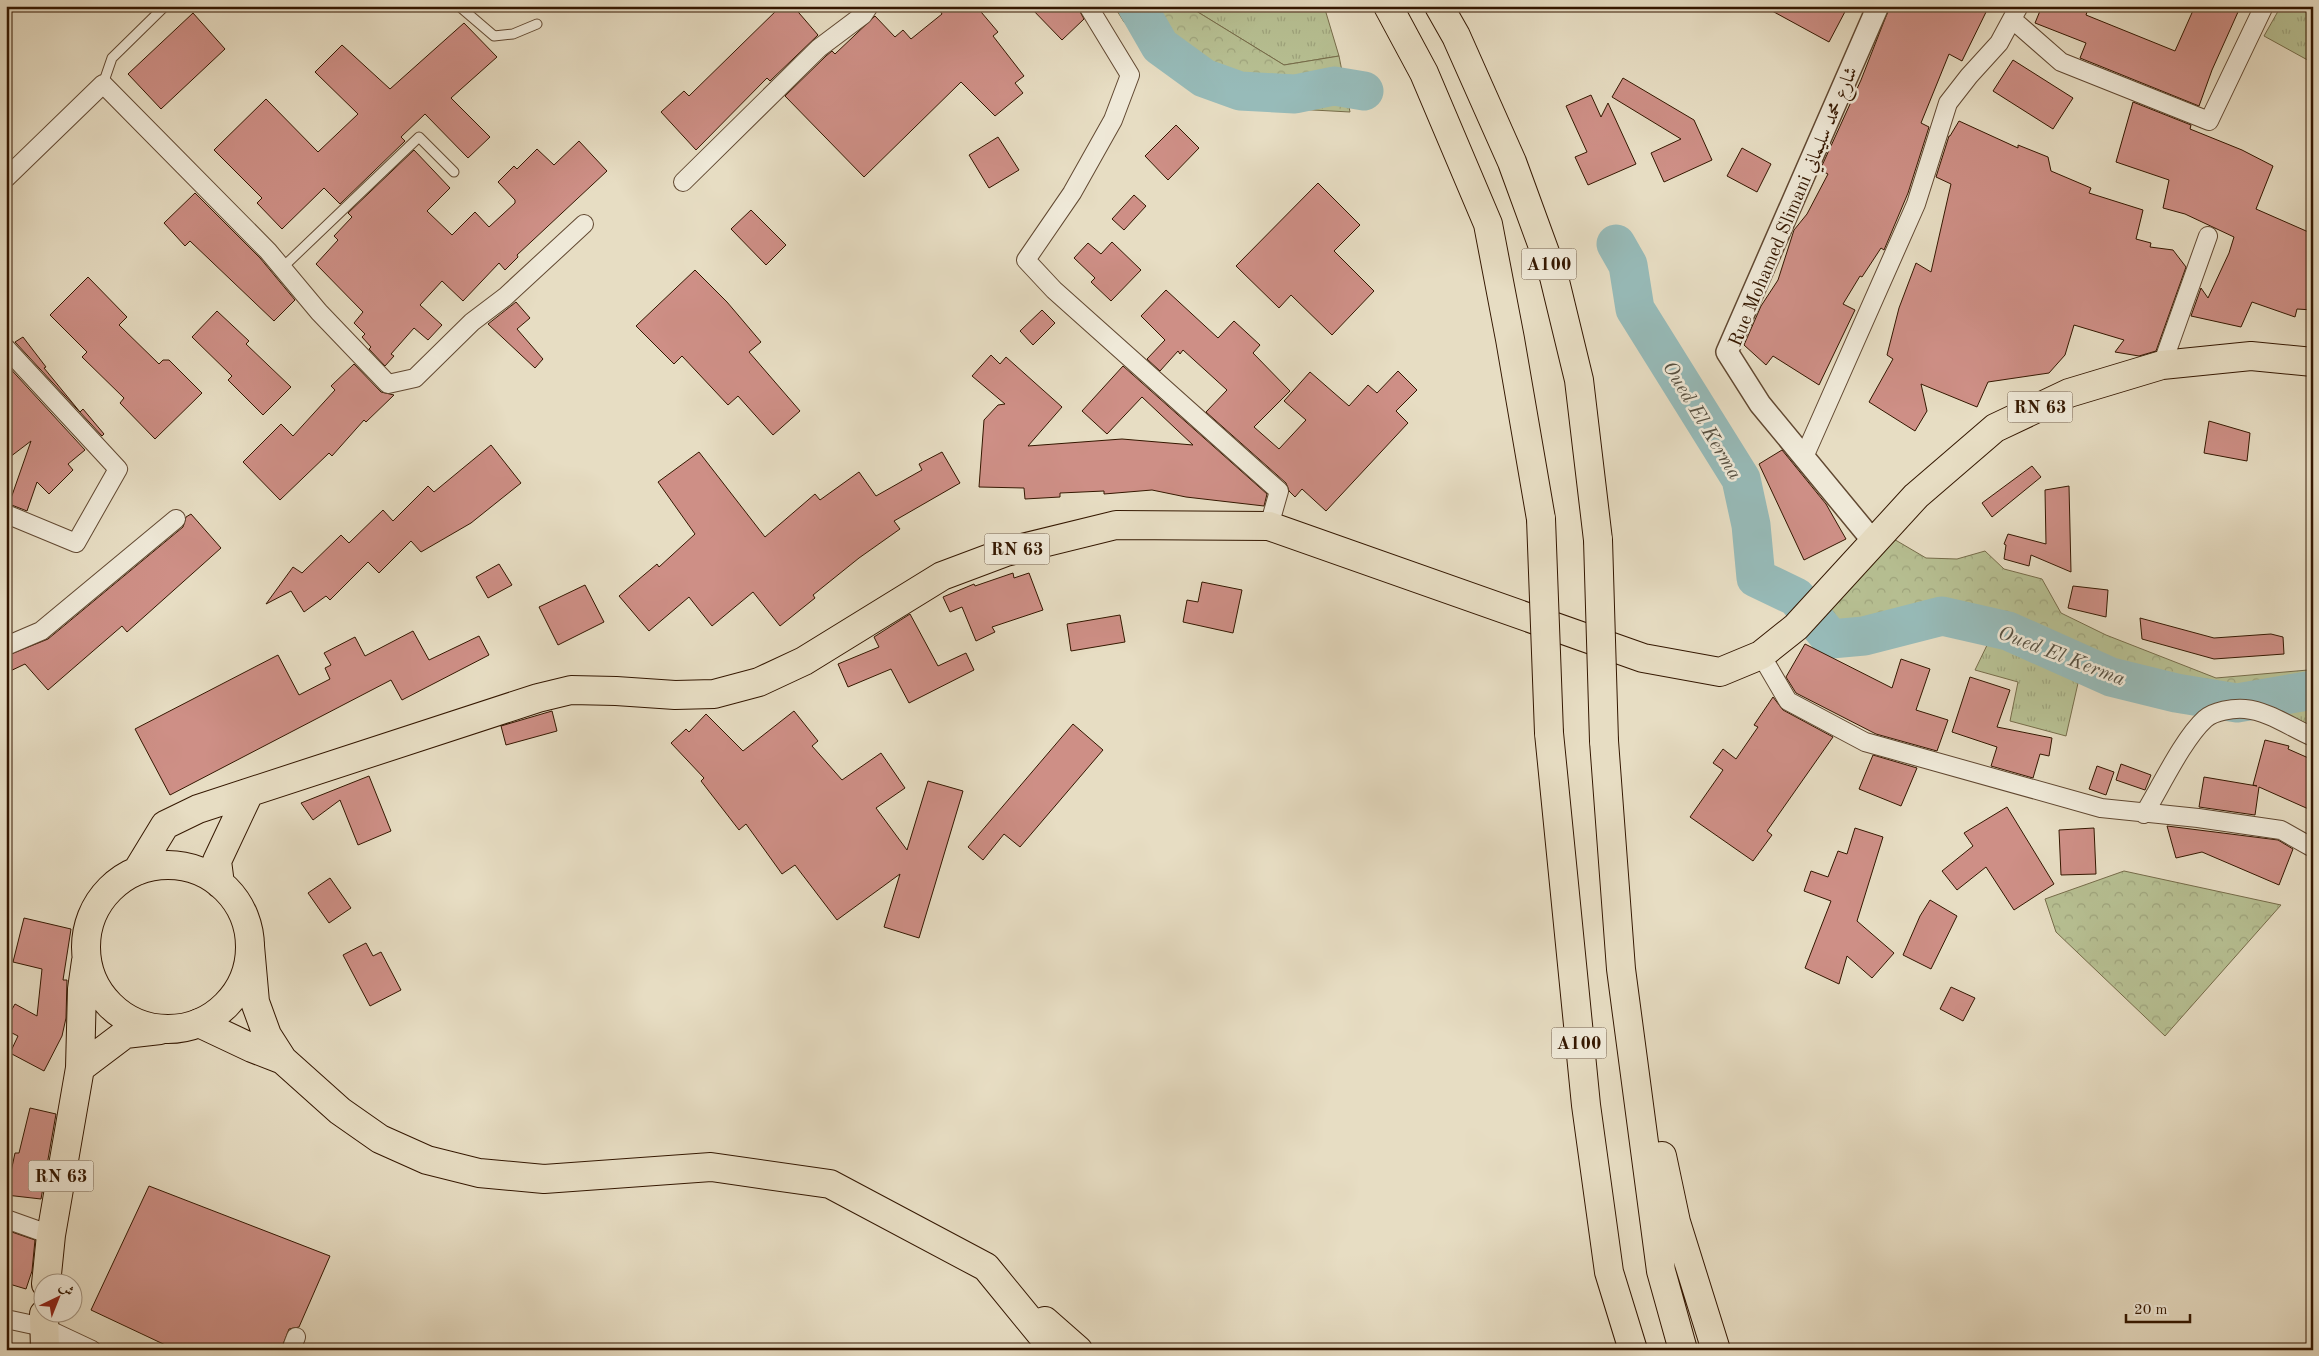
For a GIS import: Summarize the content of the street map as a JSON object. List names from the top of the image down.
{
  "streets": {
    "main road": ["A100", "RN 63"],
    "street": ["Rue Mohamed Slimani شارع محمد سليماني"]
  },
  "crossings": [
    ["Rue Mohamed Slimani شارع محمد سليماني", "RN 63"]
  ],
  "water": ["Oued El Kerma"],
  "scale_bar": "20 m",
  "north": "top right"
}
